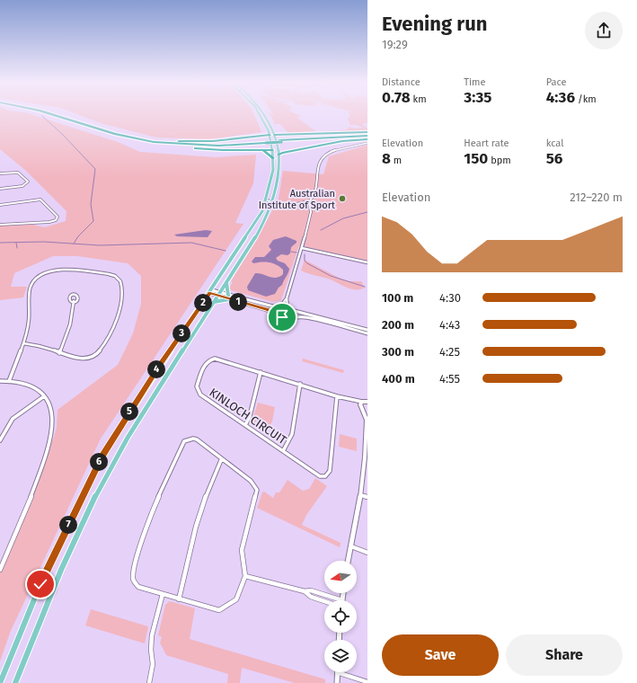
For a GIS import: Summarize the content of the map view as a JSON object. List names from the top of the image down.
{
  "streets": {
    "street": ["KINLOCH CIRCUIT"]
  },
  "places": ["Australian Institute of Sport"],
  "north": "left",
  "page": {
    "heading": ["Evening run", "19:29"],
    "stats": [
      ["Distance", "0.78 km"],
      ["Time", "3:35"],
      ["Pace", "4:36 /km"],
      ["Elevation", "8 m"],
      ["Heart rate", "150 bpm"],
      ["kcal", "56"]
    ],
    "chart": ["Elevation", "212–220 m"],
    "list": [
      {
        "name": "100 m",
        "note": "4:30"
      },
      {
        "name": "200 m",
        "note": "4:43"
      },
      {
        "name": "300 m",
        "note": "4:25"
      },
      {
        "name": "400 m",
        "note": "4:55"
      }
    ],
    "pins": [
      "1",
      "2",
      "3",
      "4",
      "5",
      "6",
      "7"
    ],
    "buttons": ["Save", "Share"]
  }
}
